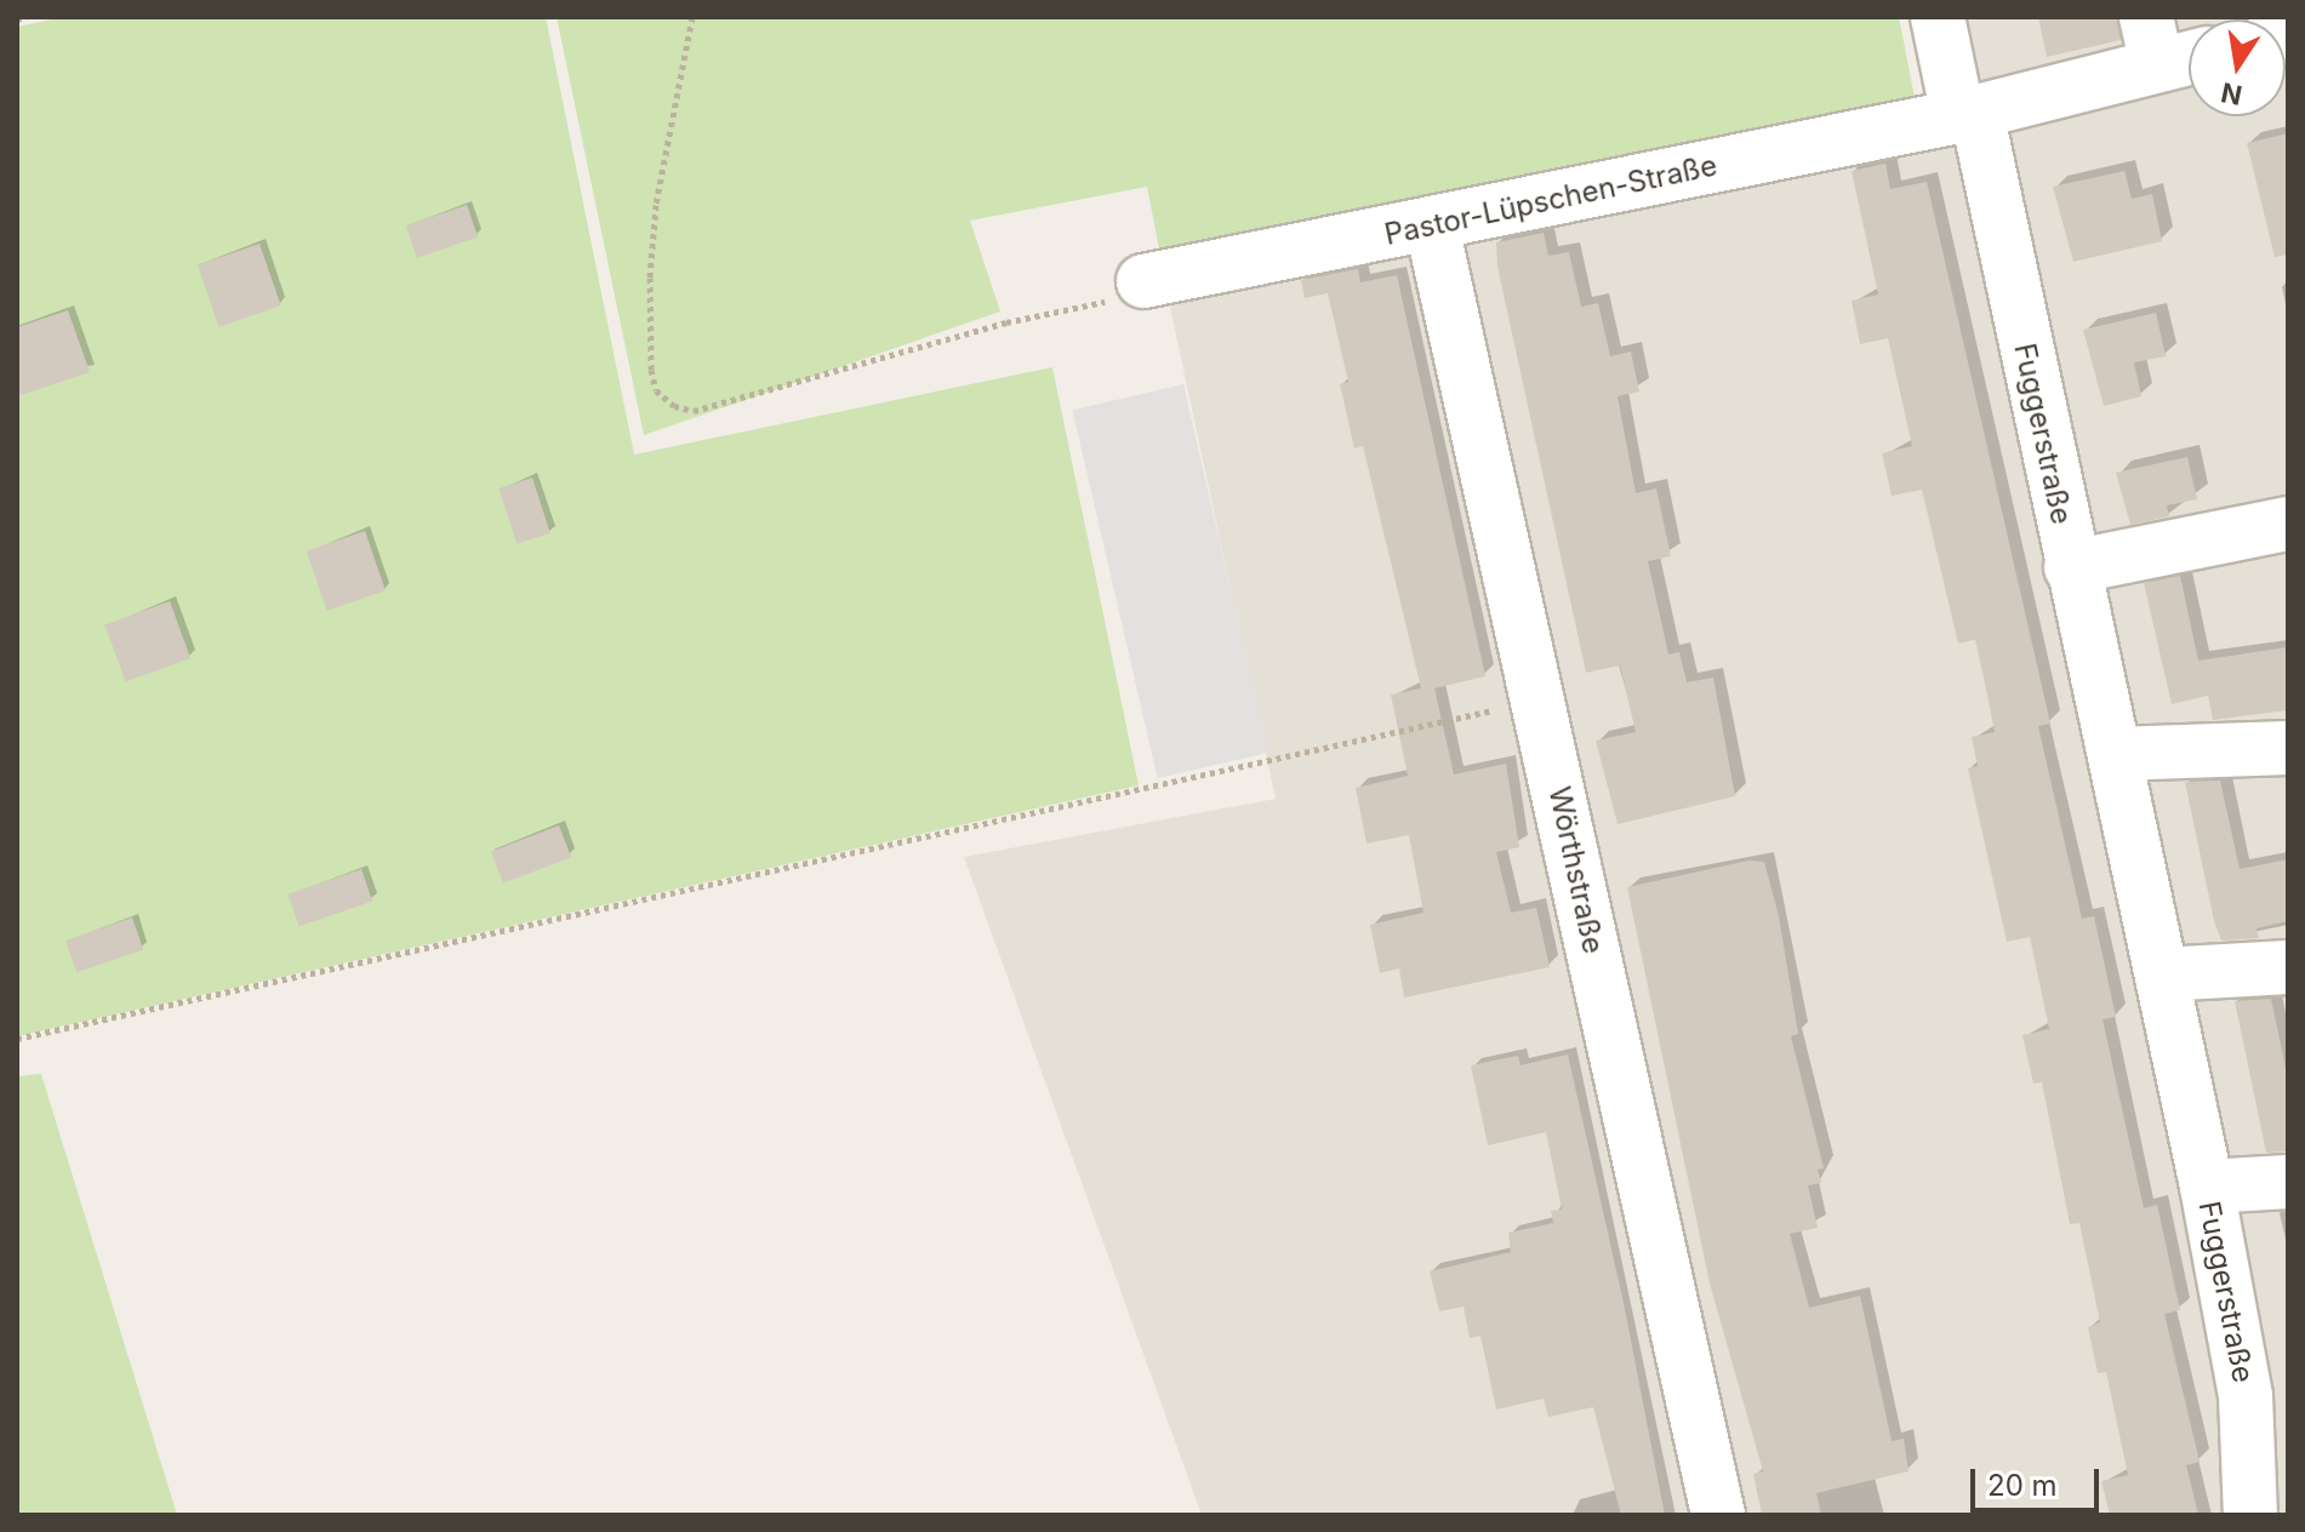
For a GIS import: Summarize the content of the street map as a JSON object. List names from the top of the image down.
{
  "streets": {
    "street": ["Pastor-Lüpschen-Straße", "Fuggerstraße", "Wörthstraße"]
  },
  "crossings": [
    ["Pastor-Lüpschen-Straße", "Fuggerstraße"],
    ["Pastor-Lüpschen-Straße", "Wörthstraße"]
  ],
  "scale_bar": "20 m",
  "north": "bottom"
}
